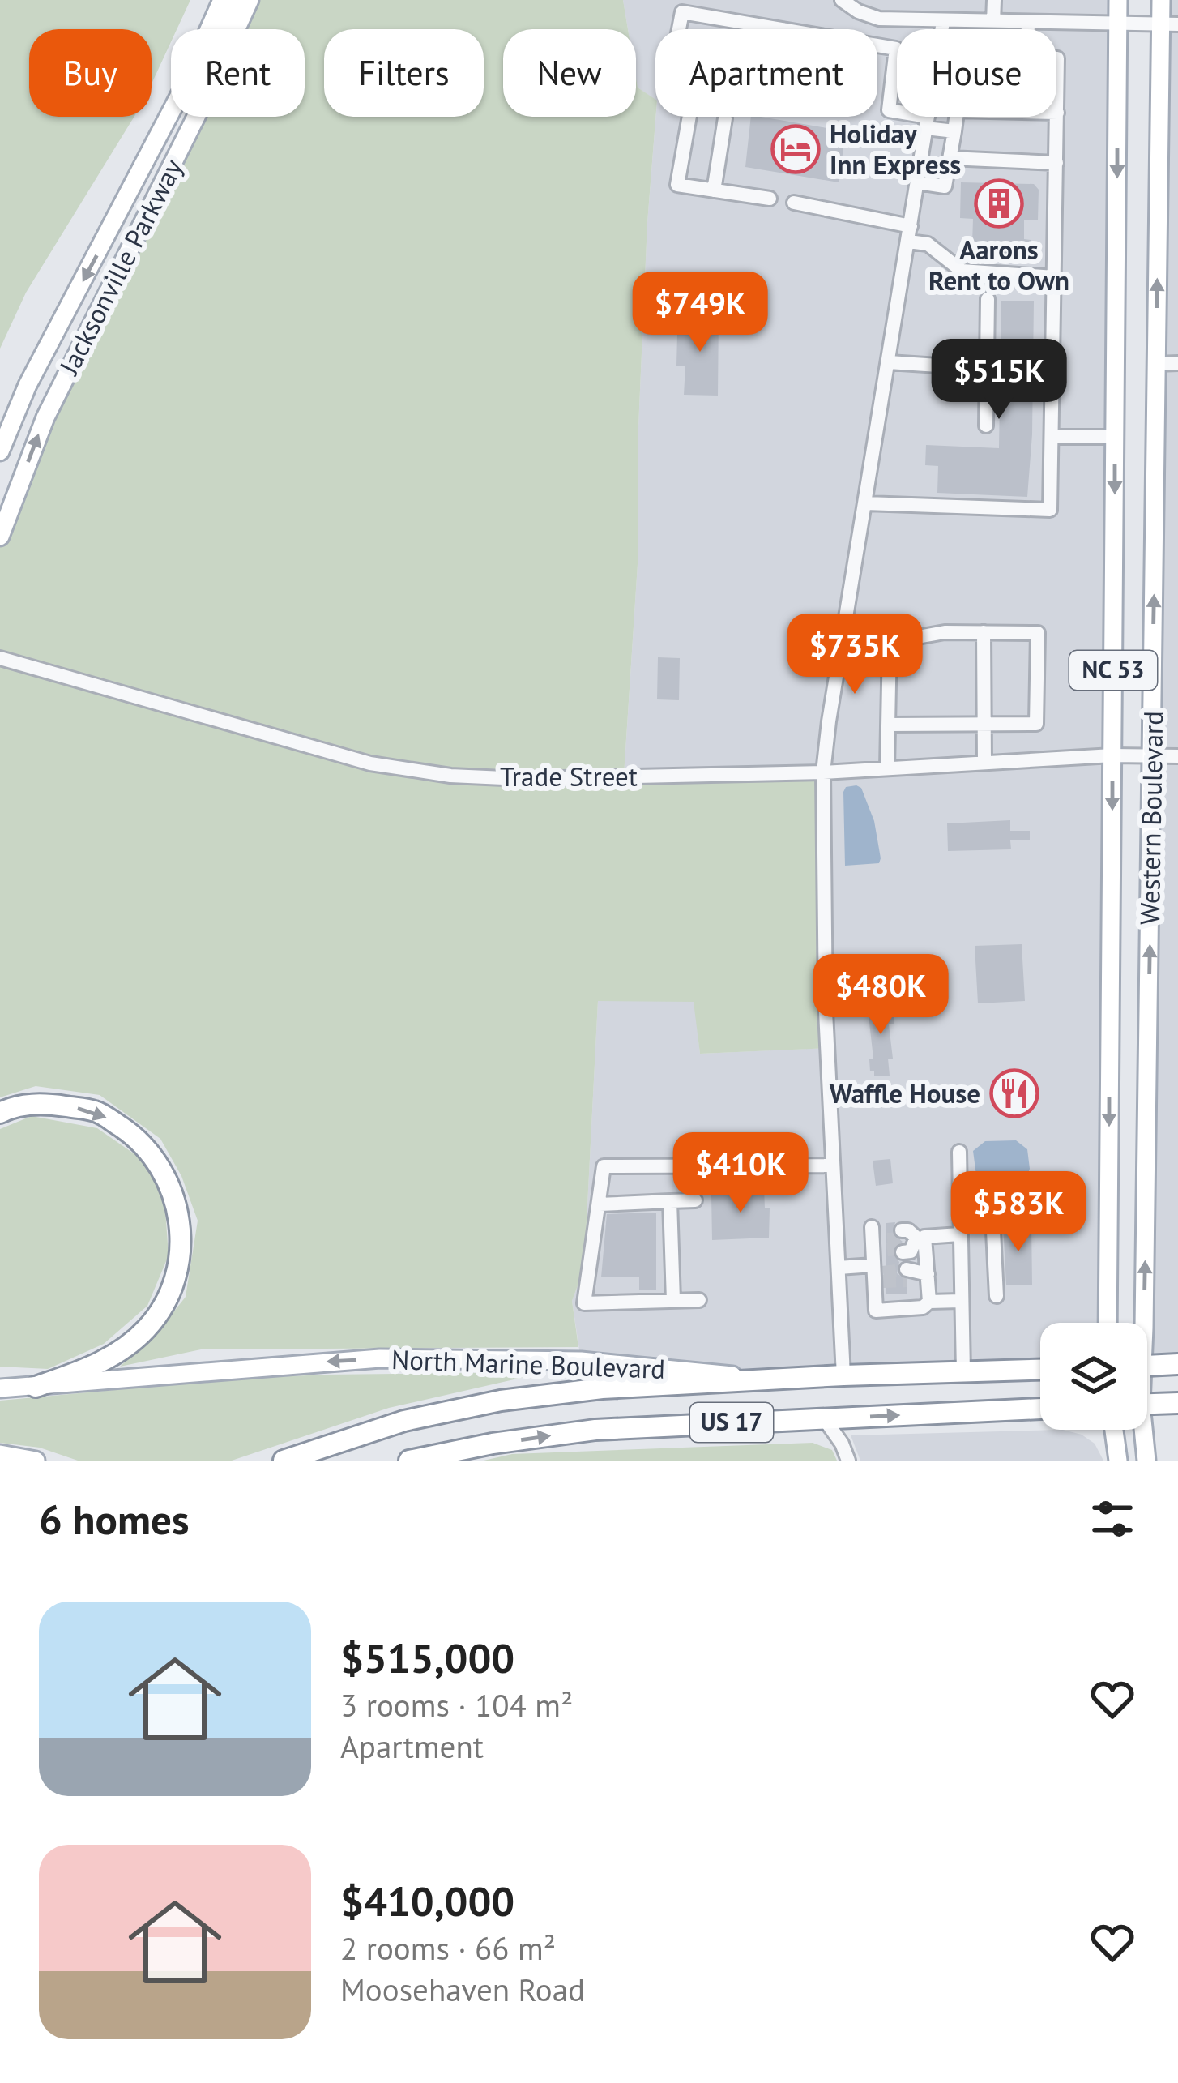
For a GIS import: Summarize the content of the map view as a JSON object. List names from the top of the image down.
{
  "streets": {
    "highway": ["North Marine Boulevard", "US 17"],
    "main road": ["Jacksonville Parkway", "NC 53", "Western Boulevard"],
    "street": ["Trade Street"]
  },
  "crossings": [
    ["Trade Street", "Western Boulevard"],
    ["North Marine Boulevard", "US 17"]
  ],
  "one_way": ["North Marine Boulevard"],
  "places": {
    "hotel": ["Holiday Inn Express"],
    "building": ["Aarons Rent to Own"],
    "restaurant": ["Waffle House"]
  },
  "page": {
    "chip": [
      "Buy",
      "Rent",
      "Filters",
      "New",
      "Apartment",
      "House"
    ],
    "price": [
      "$749K",
      "$515K",
      "$735K",
      "$480K",
      "$410K",
      "$583K"
    ],
    "heading": "6 homes",
    "list": [
      {
        "name": "$515,000",
        "note": "3 rooms · 104 m² · Apartment"
      },
      {
        "name": "$410,000",
        "note": "2 rooms · 66 m² · Moosehaven Road"
      }
    ]
  }
}
